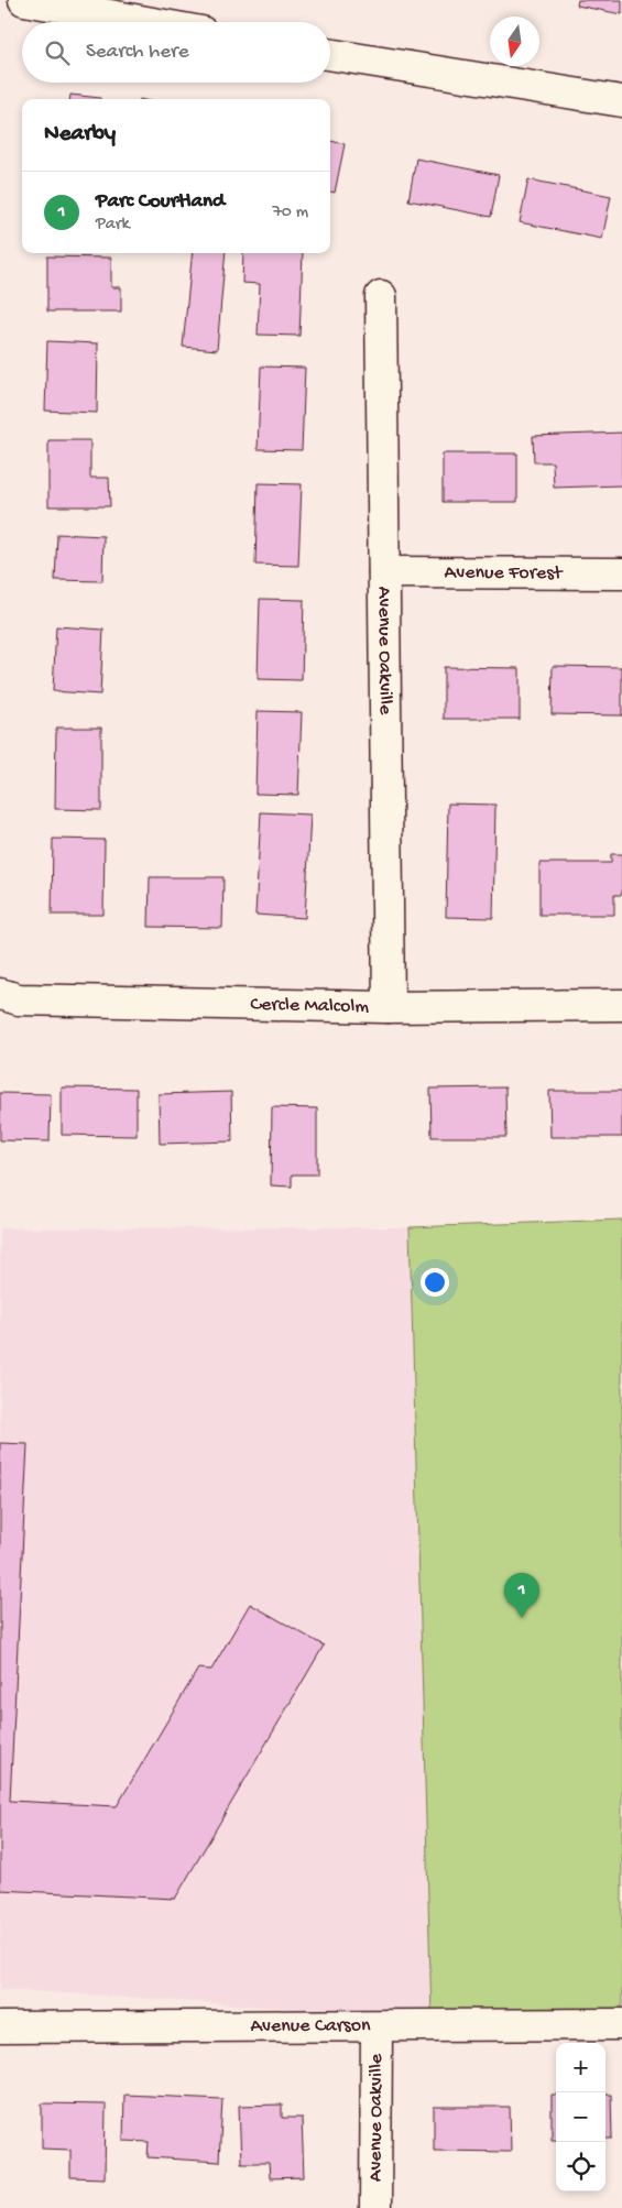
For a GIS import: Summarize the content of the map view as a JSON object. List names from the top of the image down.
{
  "streets": {
    "street": [
      "Avenue Forest",
      "Avenue Oakville",
      "Cercle Malcolm",
      "Avenue Carson"
    ]
  },
  "crossings": [
    ["Avenue Forest", "Avenue Oakville"],
    ["Avenue Oakville", "Cercle Malcolm"],
    ["Avenue Oakville", "Avenue Carson"]
  ],
  "north": "bottom",
  "page": {
    "search": "Search here",
    "heading": "Nearby",
    "list": [
      {
        "mark": "1",
        "name": "Parc Courtland",
        "note": "Park",
        "value": "70 m"
      }
    ],
    "pins": "1",
    "map_buttons": ["+", "−"]
  }
}
